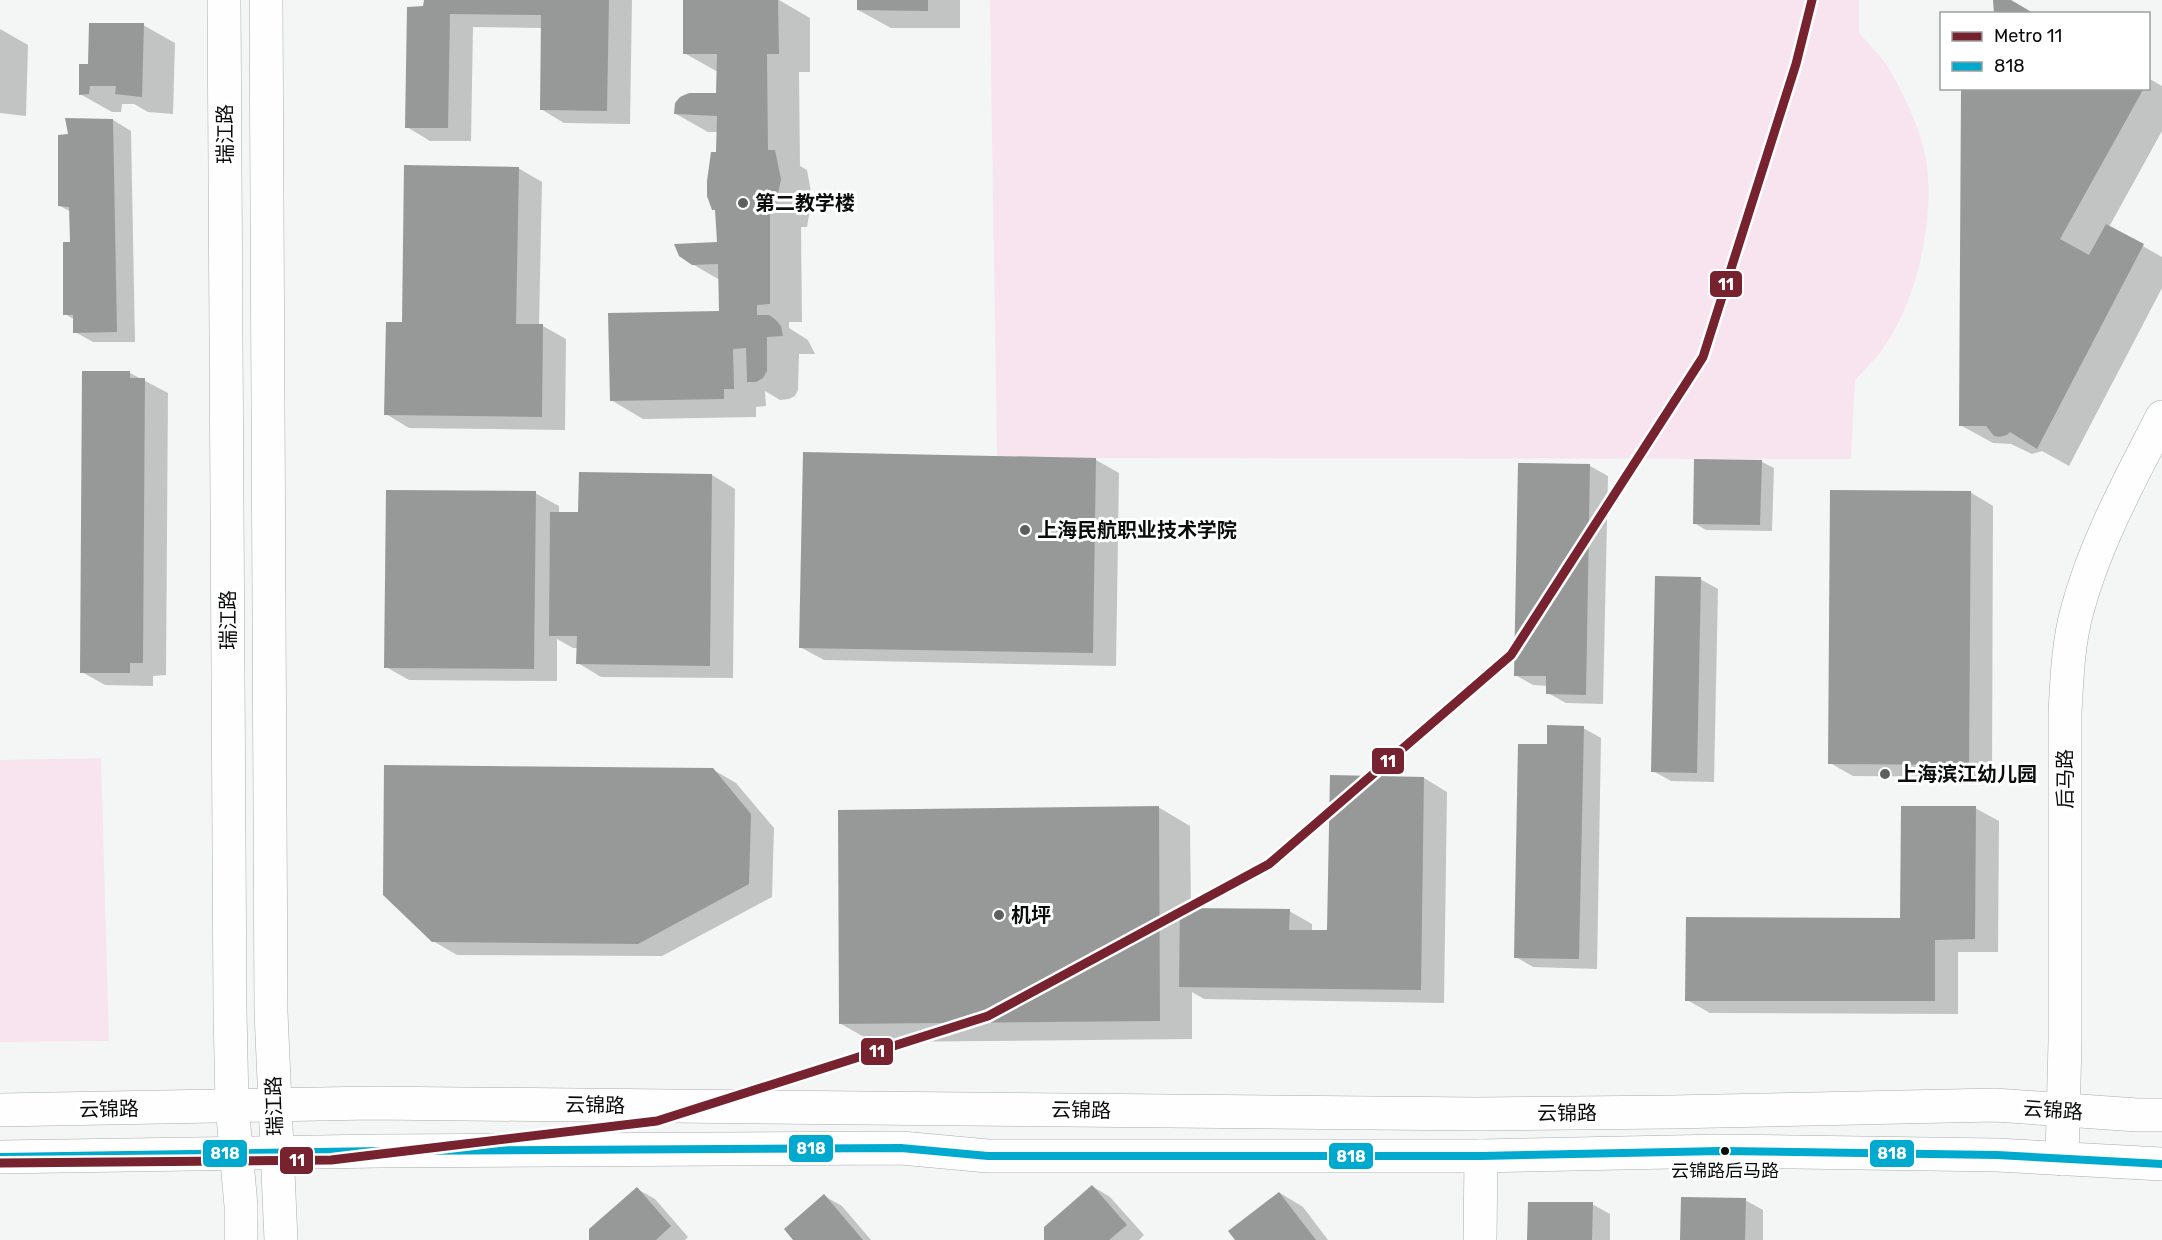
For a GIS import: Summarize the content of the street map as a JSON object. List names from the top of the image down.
{
  "streets": {
    "main road": ["瑞江路", "后马路", "云锦路"]
  },
  "crossings": [
    ["瑞江路", "云锦路"],
    ["后马路", "云锦路"]
  ],
  "places": [
    "第二教学楼",
    "上海民航职业技术学院",
    "上海滨江幼儿园",
    "机坪",
    "云锦路后马路"
  ],
  "lines": ["metro line 11", "transit line 818"],
  "legend": ["Metro 11", "818"]
}
